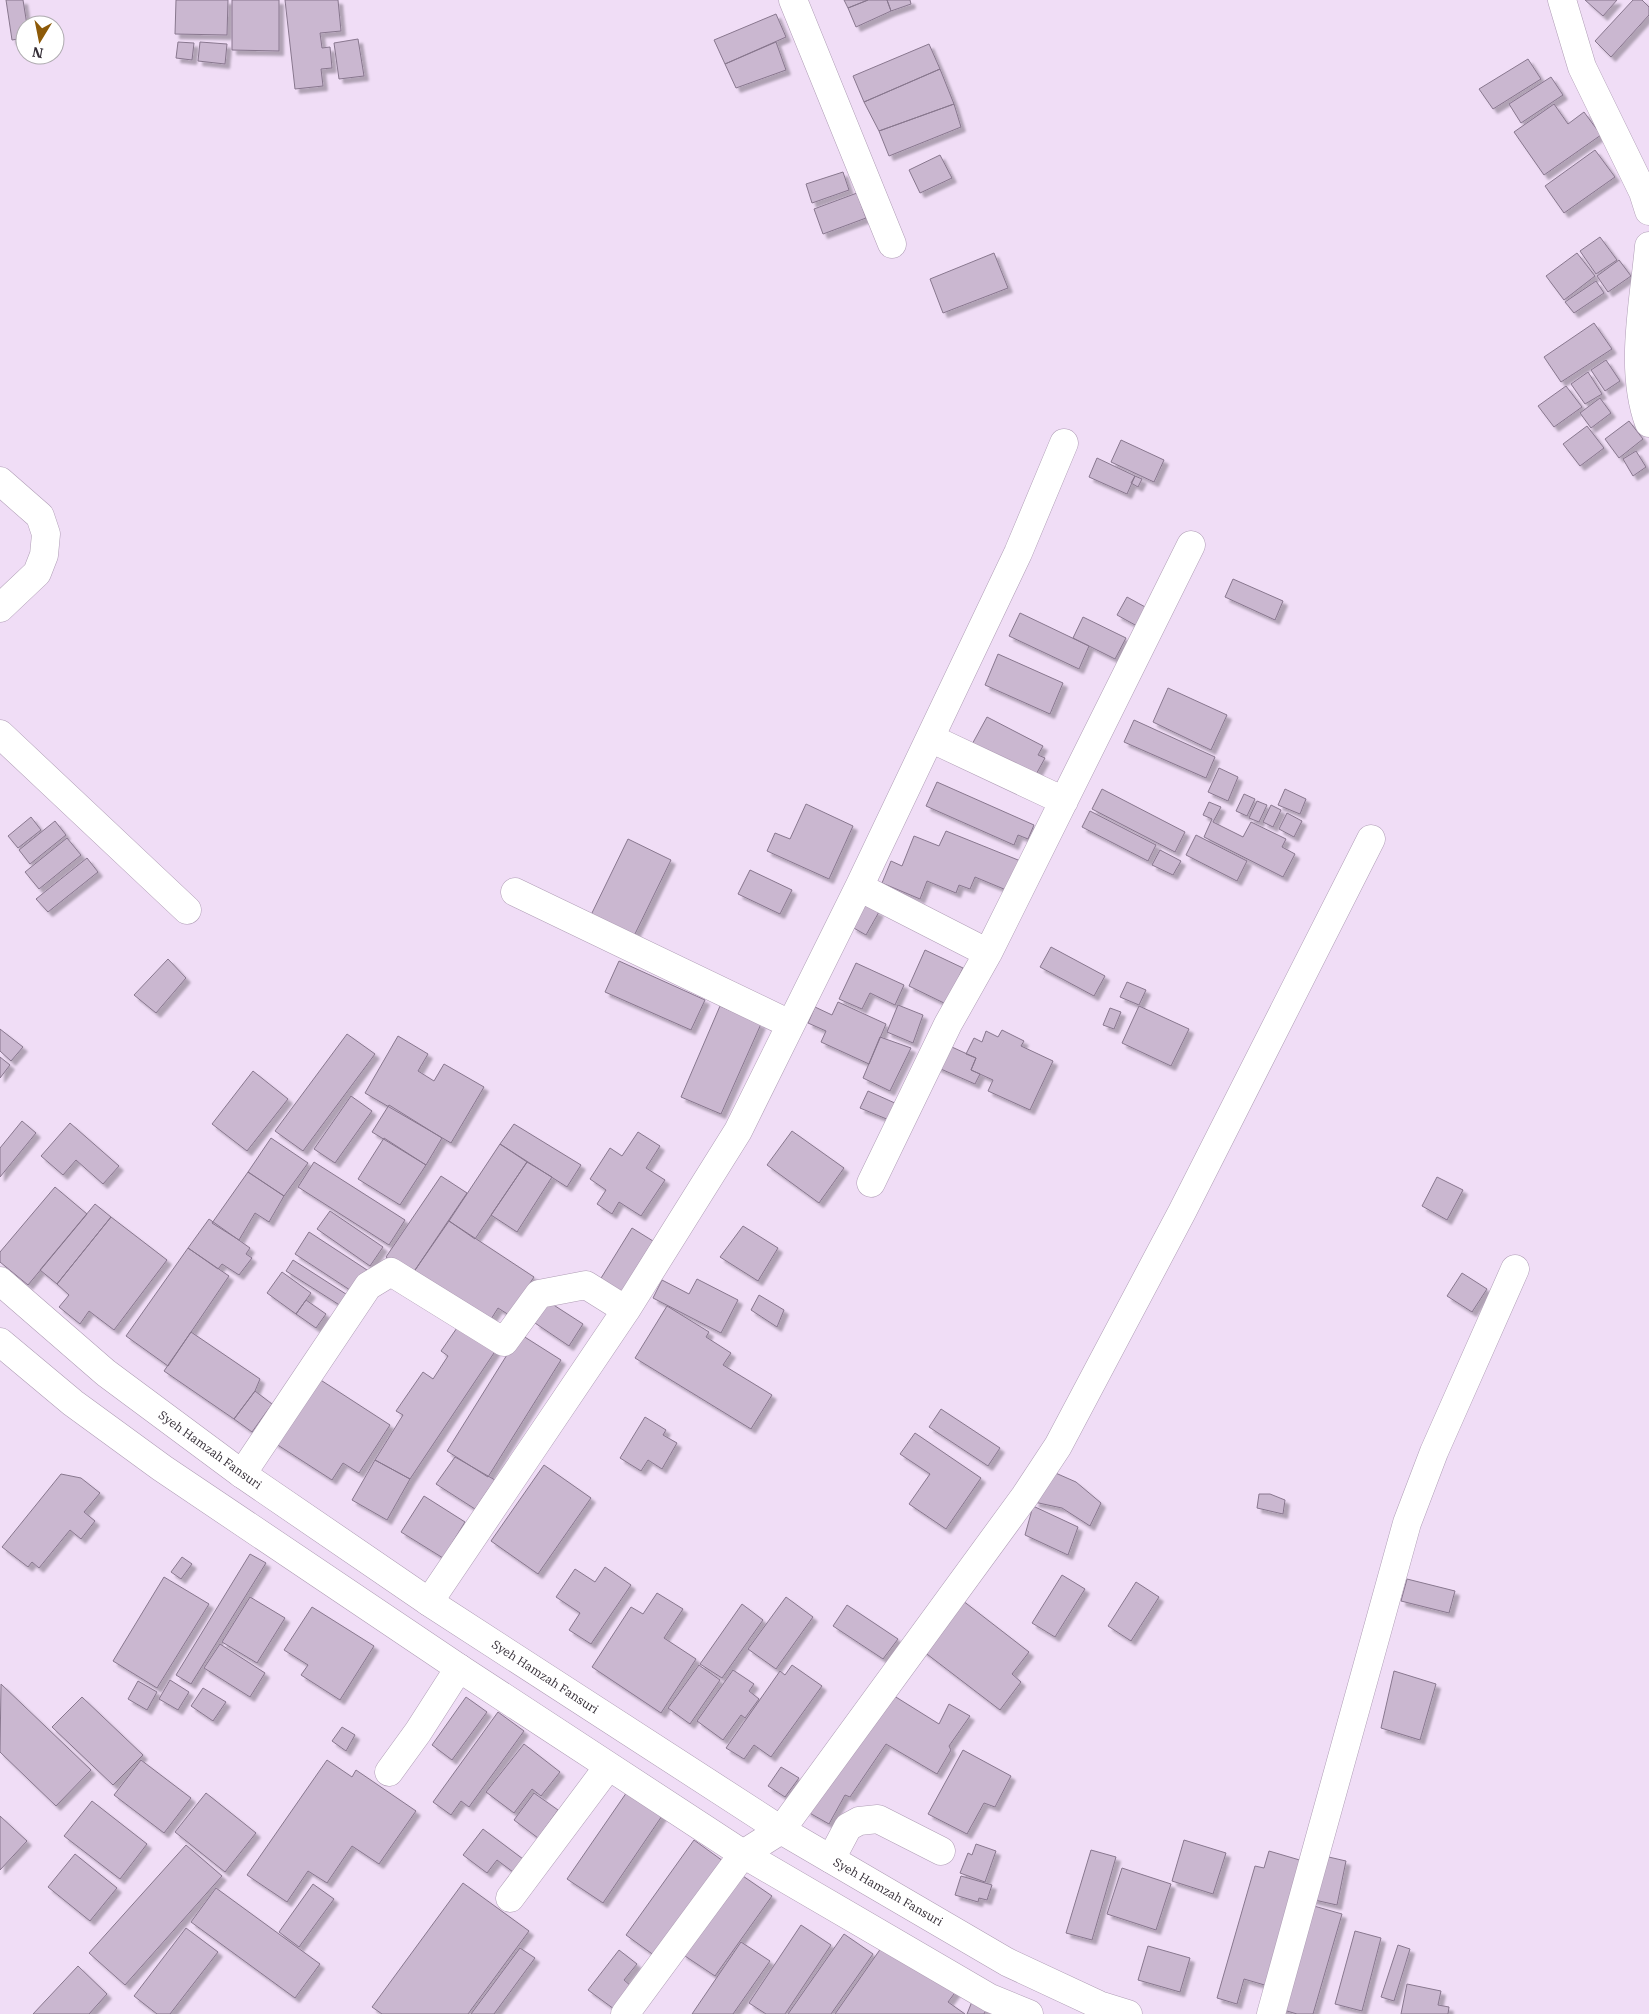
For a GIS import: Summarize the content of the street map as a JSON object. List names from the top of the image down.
{
  "streets": {
    "street": ["Syeh Hamzah Fansuri"]
  },
  "north": "bottom"
}
